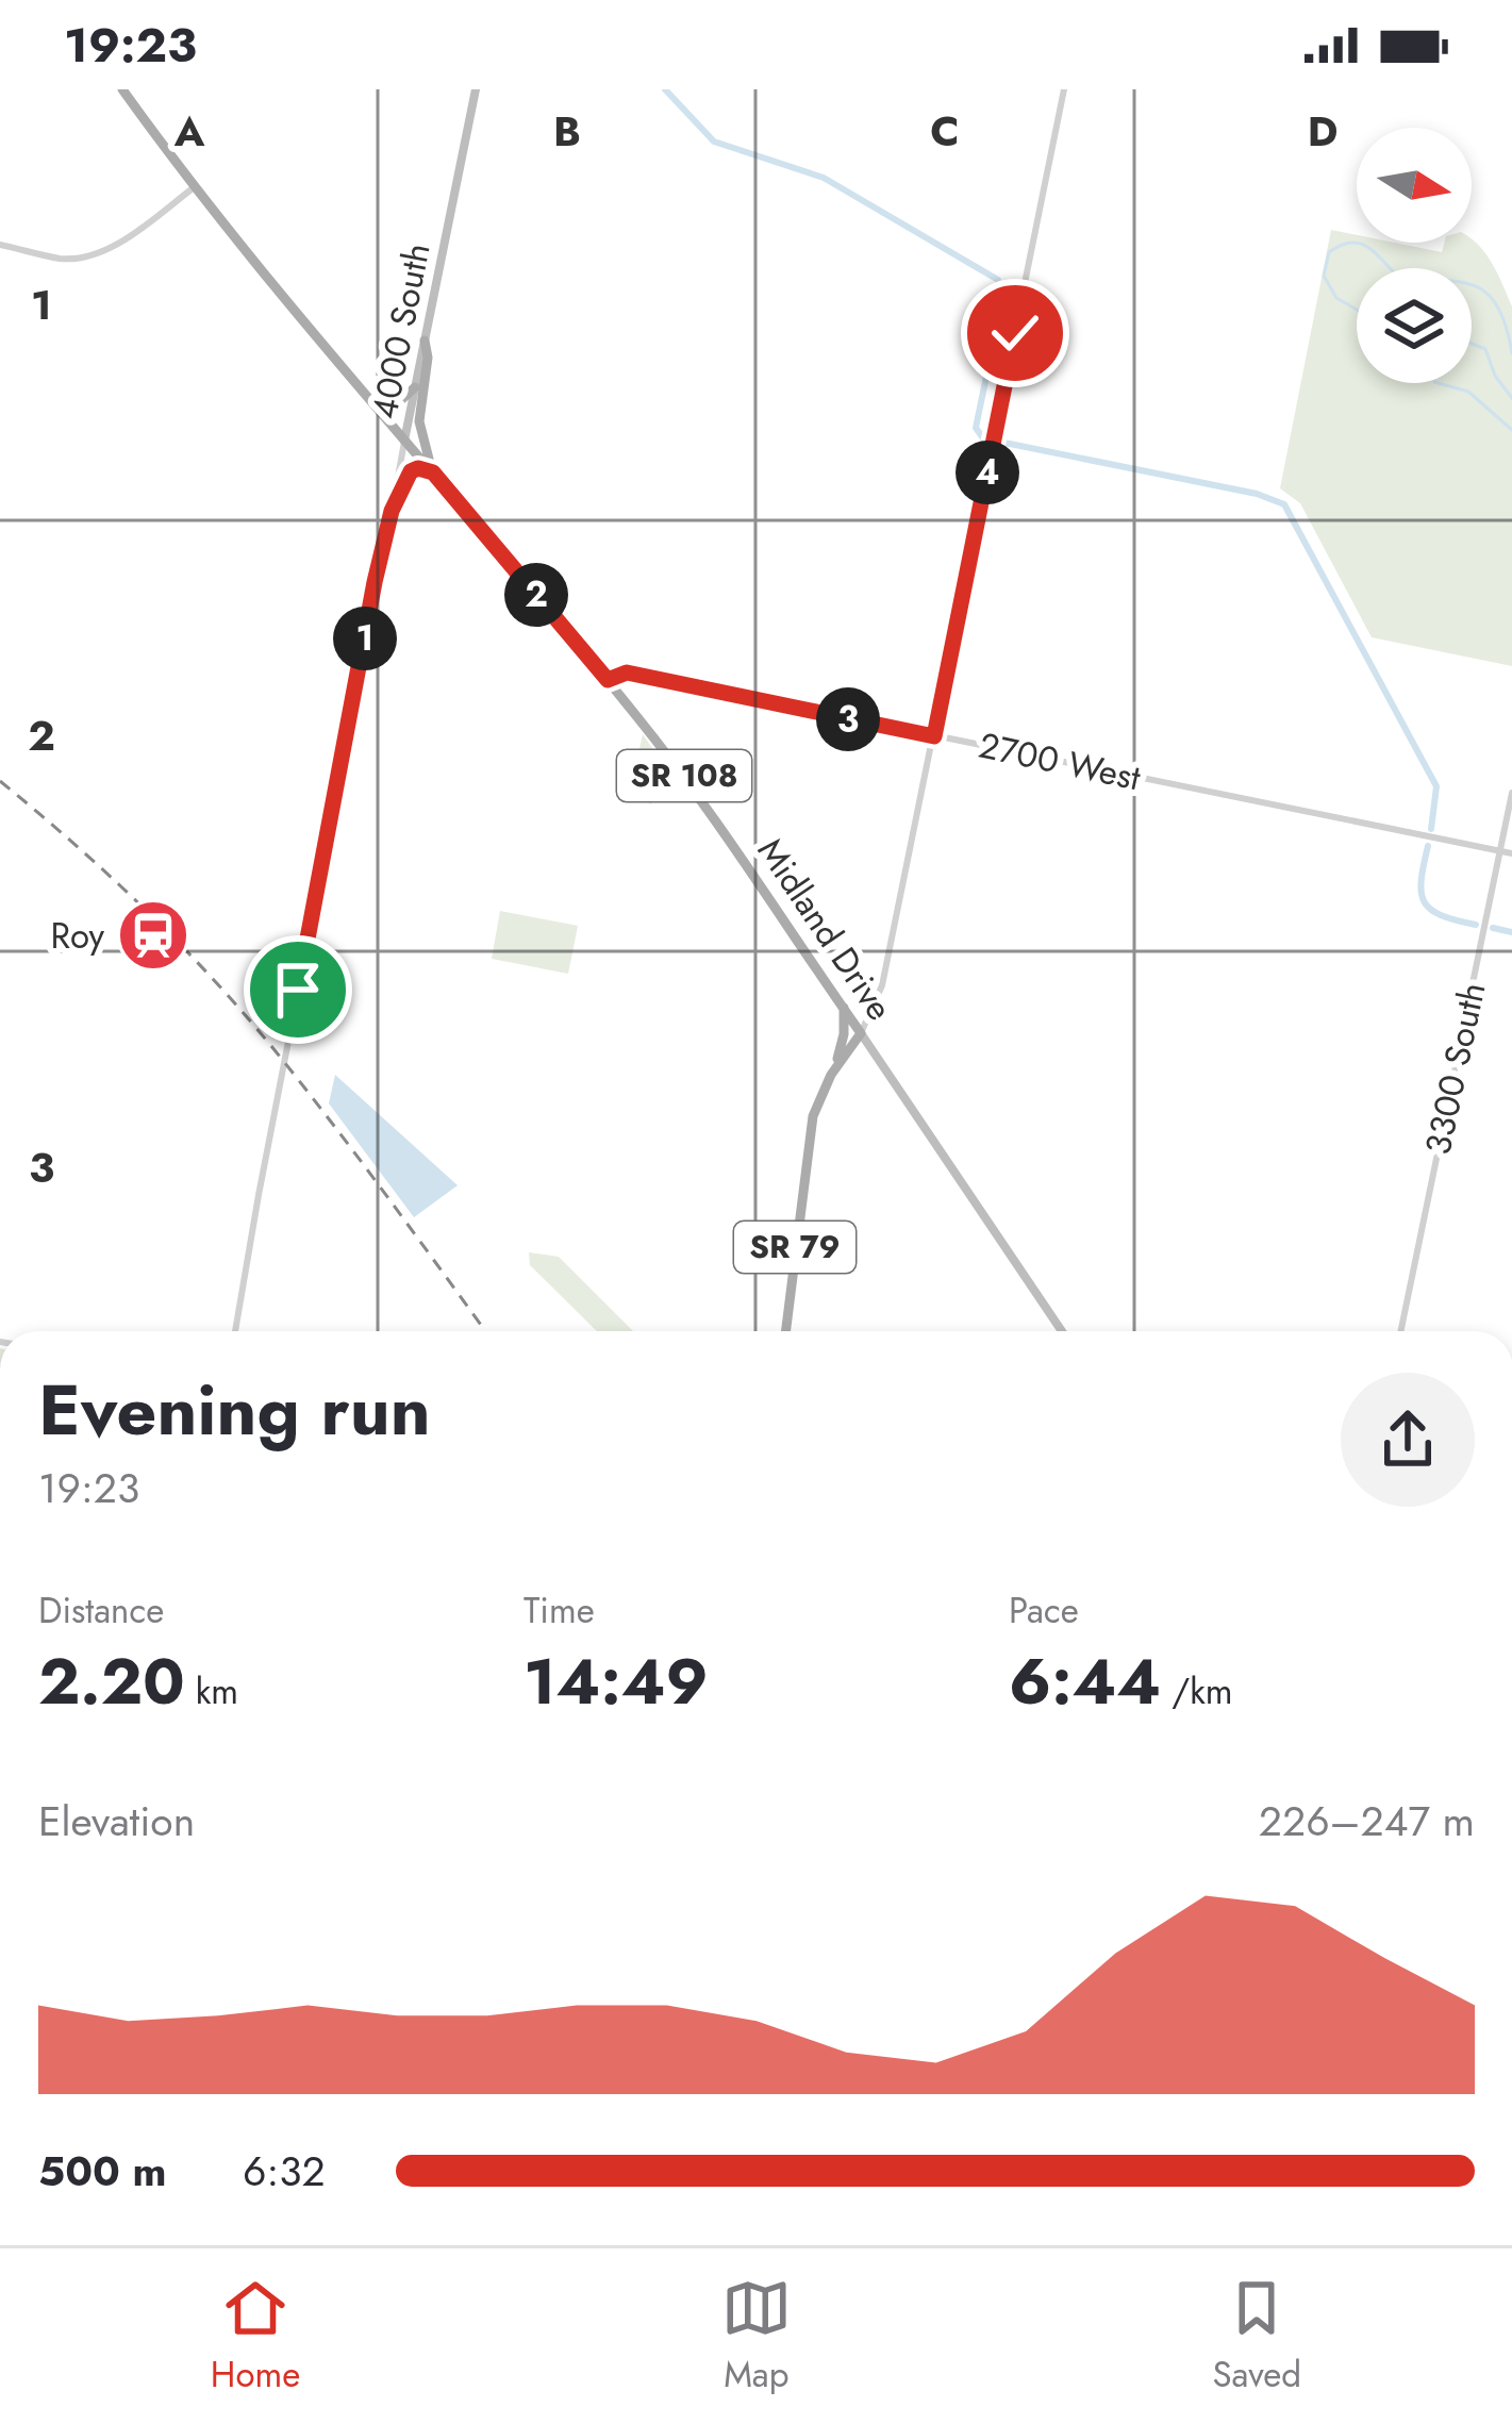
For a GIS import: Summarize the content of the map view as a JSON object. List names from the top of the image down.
{
  "streets": {
    "main road": [
      "4000 South",
      "SR 108",
      "Midland Drive",
      "SR 79"
    ],
    "street": ["2700 West", "3300 South"]
  },
  "crossings": [
    ["4000 South", "Midland Drive"],
    ["2700 West", "Midland Drive"],
    ["2700 West", "3300 South"],
    ["Midland Drive", "SR 79"]
  ],
  "places": {
    "station": ["Roy"]
  },
  "north": "right",
  "page": {
    "status": "19:23",
    "pins": [
      "4",
      "2",
      "1",
      "3"
    ],
    "heading": ["Evening run", "19:23"],
    "stats": [
      ["Distance", "2.20 km"],
      ["Time", "14:49"],
      ["Pace", "6:44 /km"]
    ],
    "chart": ["Elevation", "226–247 m"],
    "list": [
      {
        "name": "500 m",
        "note": "6:32"
      }
    ],
    "tabs": ["Home", "Map", "Saved"]
  },
  "grid": {
    "columns": [
      "A",
      "B",
      "C",
      "D"
    ],
    "rows": ["1", "2", "3"]
  }
}
